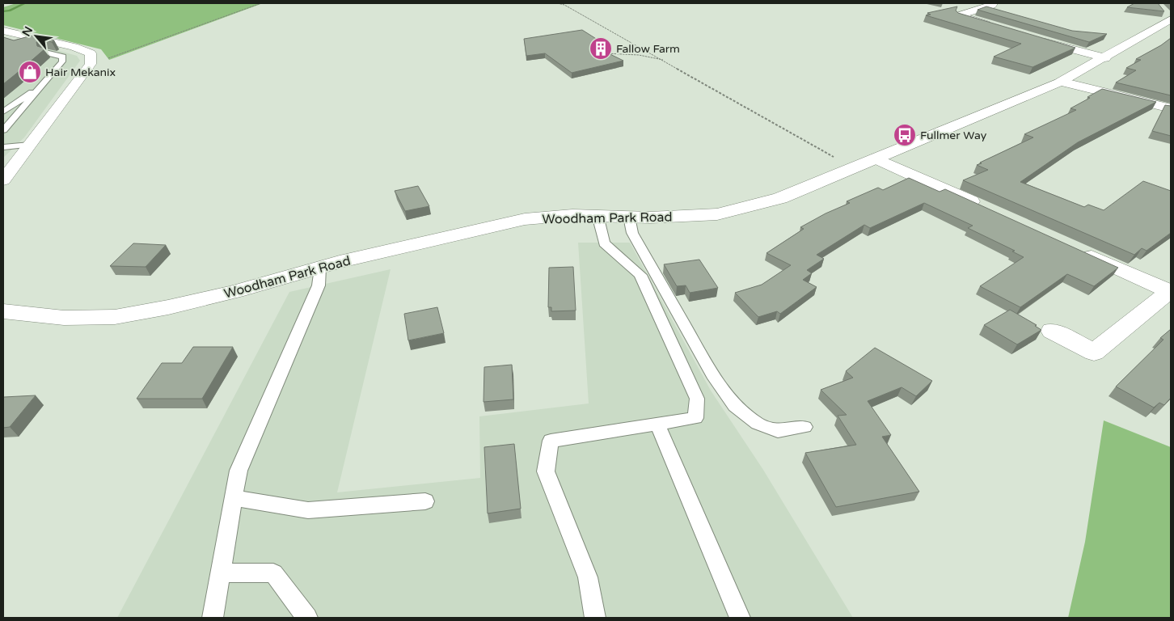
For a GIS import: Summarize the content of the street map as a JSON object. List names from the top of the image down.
{
  "streets": {
    "street": ["Woodham Park Road"]
  },
  "places": {
    "building": ["Fallow Farm"],
    "shop": ["Hair Mekanix"],
    "bus stop": ["Fullmer Way"]
  },
  "north": "top left"
}
